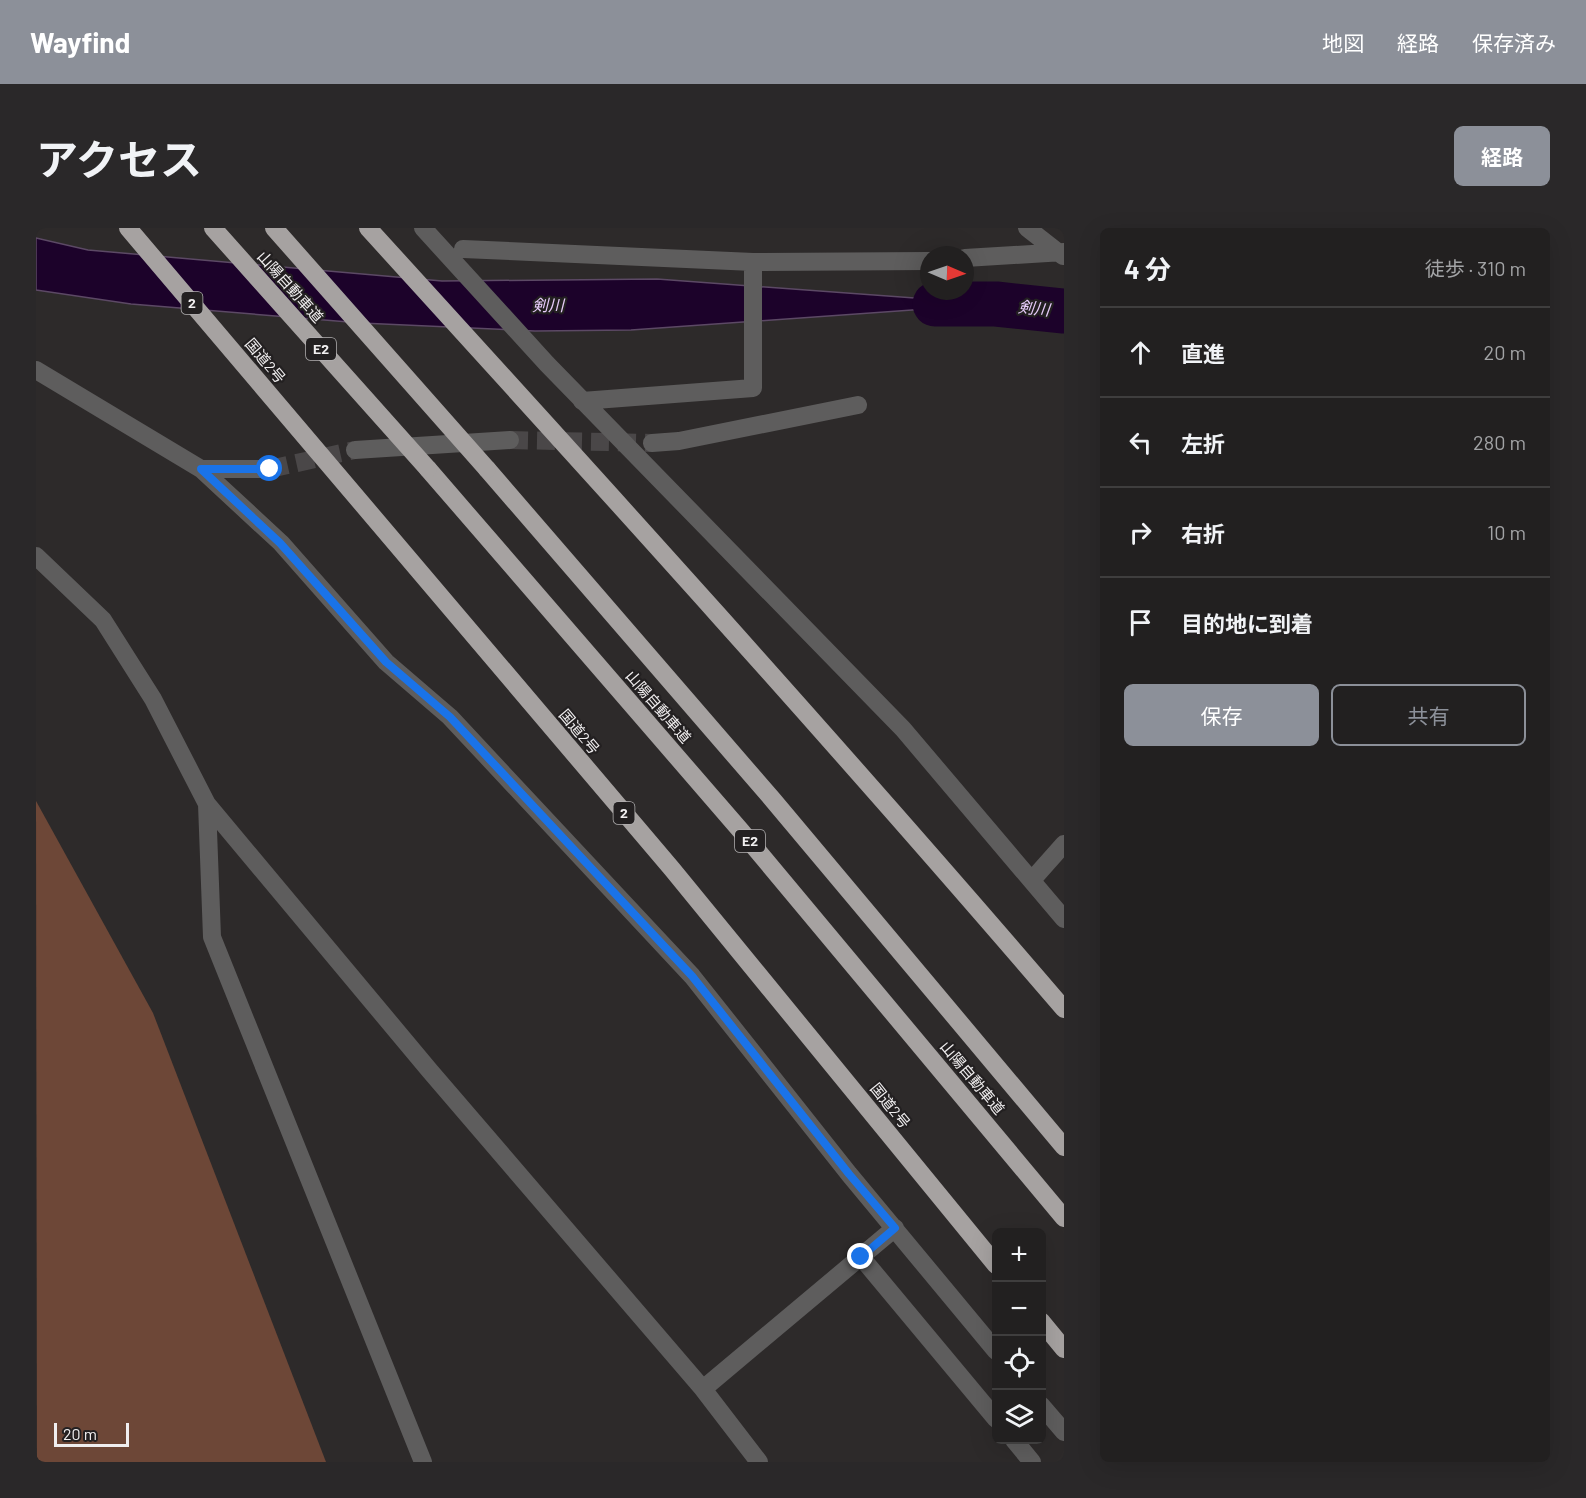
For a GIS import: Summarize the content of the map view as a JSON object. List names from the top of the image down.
{
  "streets": {
    "highway": [
      "山陽自動車道",
      "2",
      "E2",
      "国道2号"
    ]
  },
  "water": ["剣川"],
  "scale_bar": "20 m",
  "north": "right",
  "page": {
    "header": "Wayfind",
    "nav": ["地図", "経路", "保存済み"],
    "title": "アクセス",
    "buttons": [
      "経路",
      ["保存", "共有"]
    ],
    "heading": ["4 分", "徒歩 · 310 m"],
    "list": [
      ["直進", "20 m"],
      ["左折", "280 m"],
      ["右折", "10 m"],
      "目的地に到着"
    ],
    "map_buttons": ["+", "−"],
    "scale": "20 m"
  }
}
